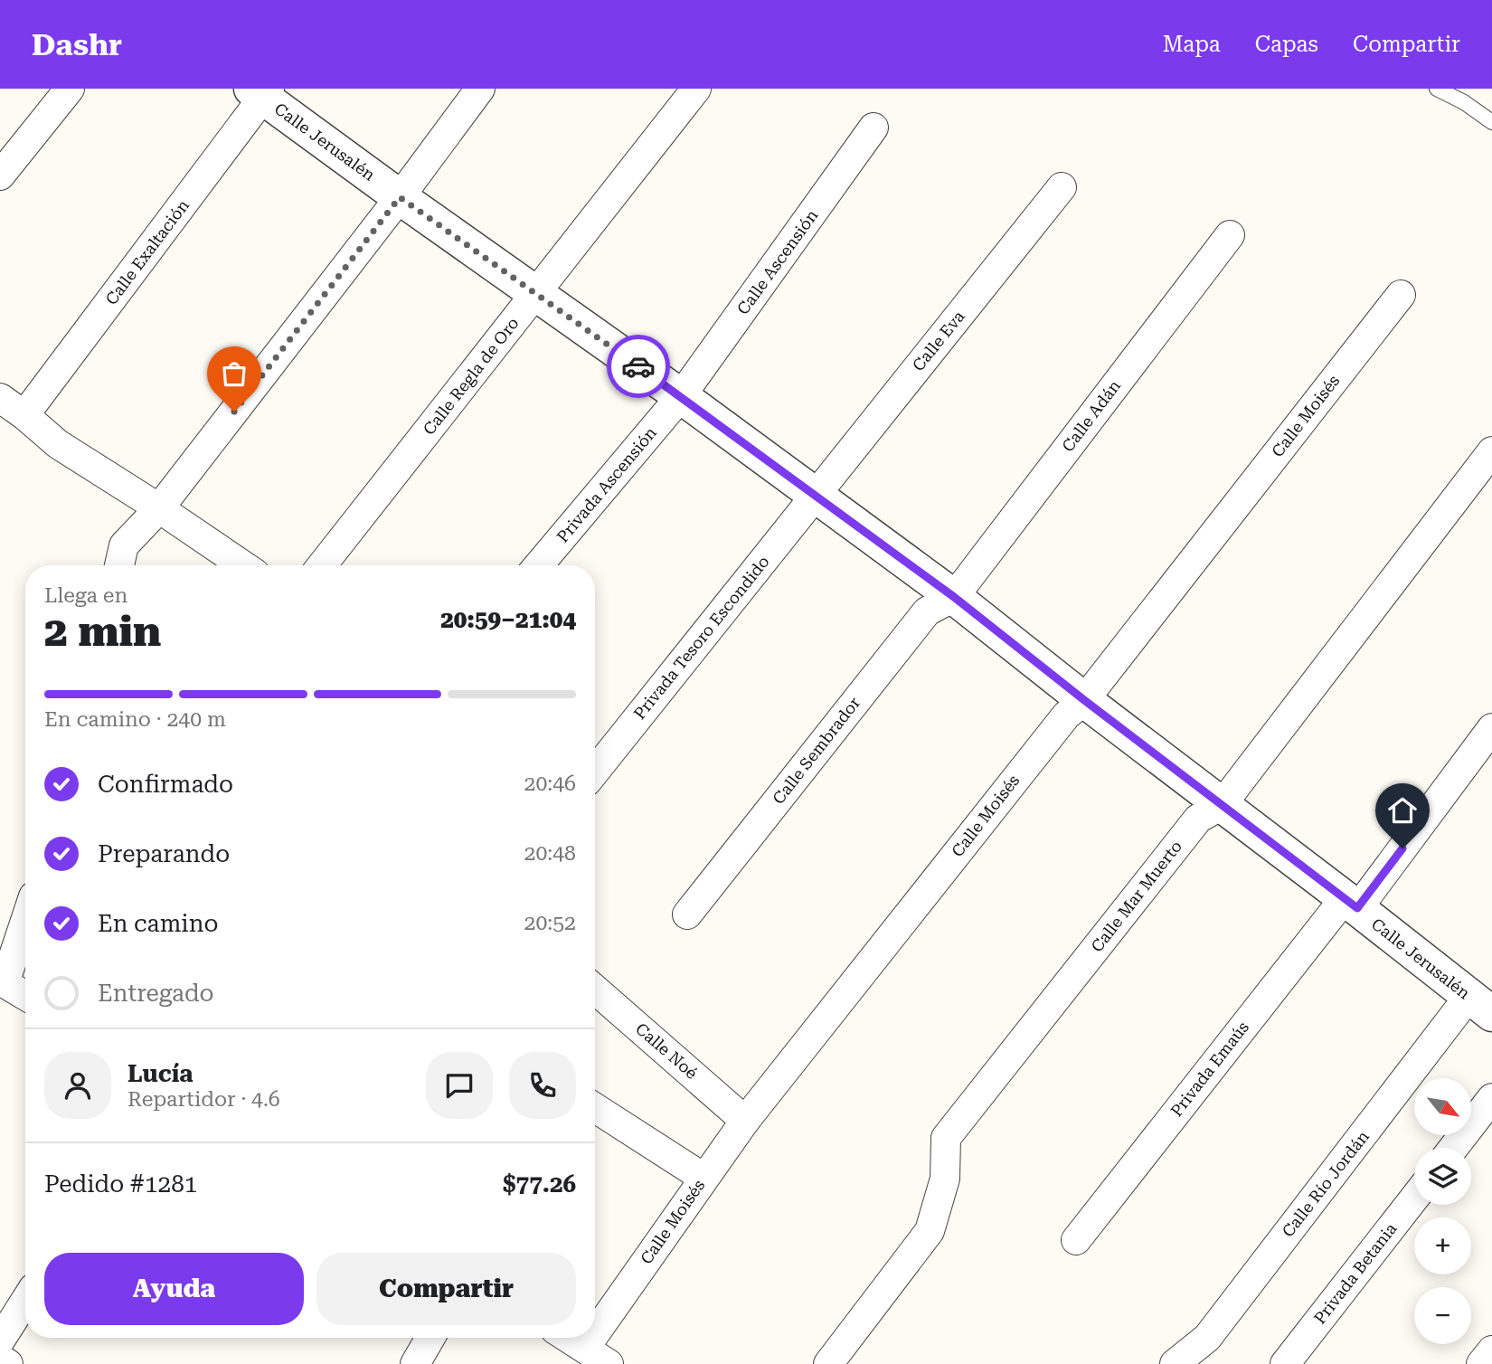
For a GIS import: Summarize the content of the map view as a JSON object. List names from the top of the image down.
{
  "streets": {
    "street": [
      "Calle Jerusalén",
      "Calle Exaltación",
      "Calle Ascensión",
      "Calle Eva",
      "Calle Regla de Oro",
      "Calle Adán",
      "Calle Moisés",
      "Privada Ascensión",
      "Privada Tesoro Escondido",
      "Calle Sembrador",
      "Calle Mar Muerto",
      "Calle Noé",
      "Privada Emaús",
      "Calle Río Jordán",
      "Privada Betania"
    ]
  },
  "crossings": [
    ["Calle Jerusalén", "Calle Exaltación"],
    ["Calle Jerusalén", "Calle Ascensión"],
    ["Calle Jerusalén", "Calle Eva"],
    ["Calle Jerusalén", "Calle Regla de Oro"],
    ["Calle Jerusalén", "Calle Adán"],
    ["Calle Jerusalén", "Calle Moisés"],
    ["Calle Jerusalén", "Privada Ascensión"],
    ["Calle Jerusalén", "Privada Tesoro Escondido"],
    ["Calle Jerusalén", "Calle Sembrador"],
    ["Calle Jerusalén", "Calle Mar Muerto"],
    ["Calle Jerusalén", "Privada Emaús"],
    ["Calle Jerusalén", "Calle Río Jordán"],
    ["Calle Ascensión", "Privada Ascensión"],
    ["Calle Eva", "Privada Tesoro Escondido"],
    ["Calle Adán", "Calle Sembrador"],
    ["Calle Moisés", "Calle Noé"]
  ],
  "north": "bottom right",
  "page": {
    "header": "Dashr",
    "nav": ["Mapa", "Capas", "Compartir"],
    "heading": ["2 min", "Llega en", "20:59–21:04"],
    "panel": [
      "Lucía",
      "Repartidor · 4.6",
      "Pedido #1281",
      "$77.26"
    ],
    "bar": "En camino · 240 m",
    "list": [
      ["Confirmado", "20:46"],
      ["Preparando", "20:48"],
      ["En camino", "20:52"],
      "Entregado"
    ],
    "map_buttons": ["+", "−"],
    "buttons": ["Ayuda", "Compartir"]
  }
}
